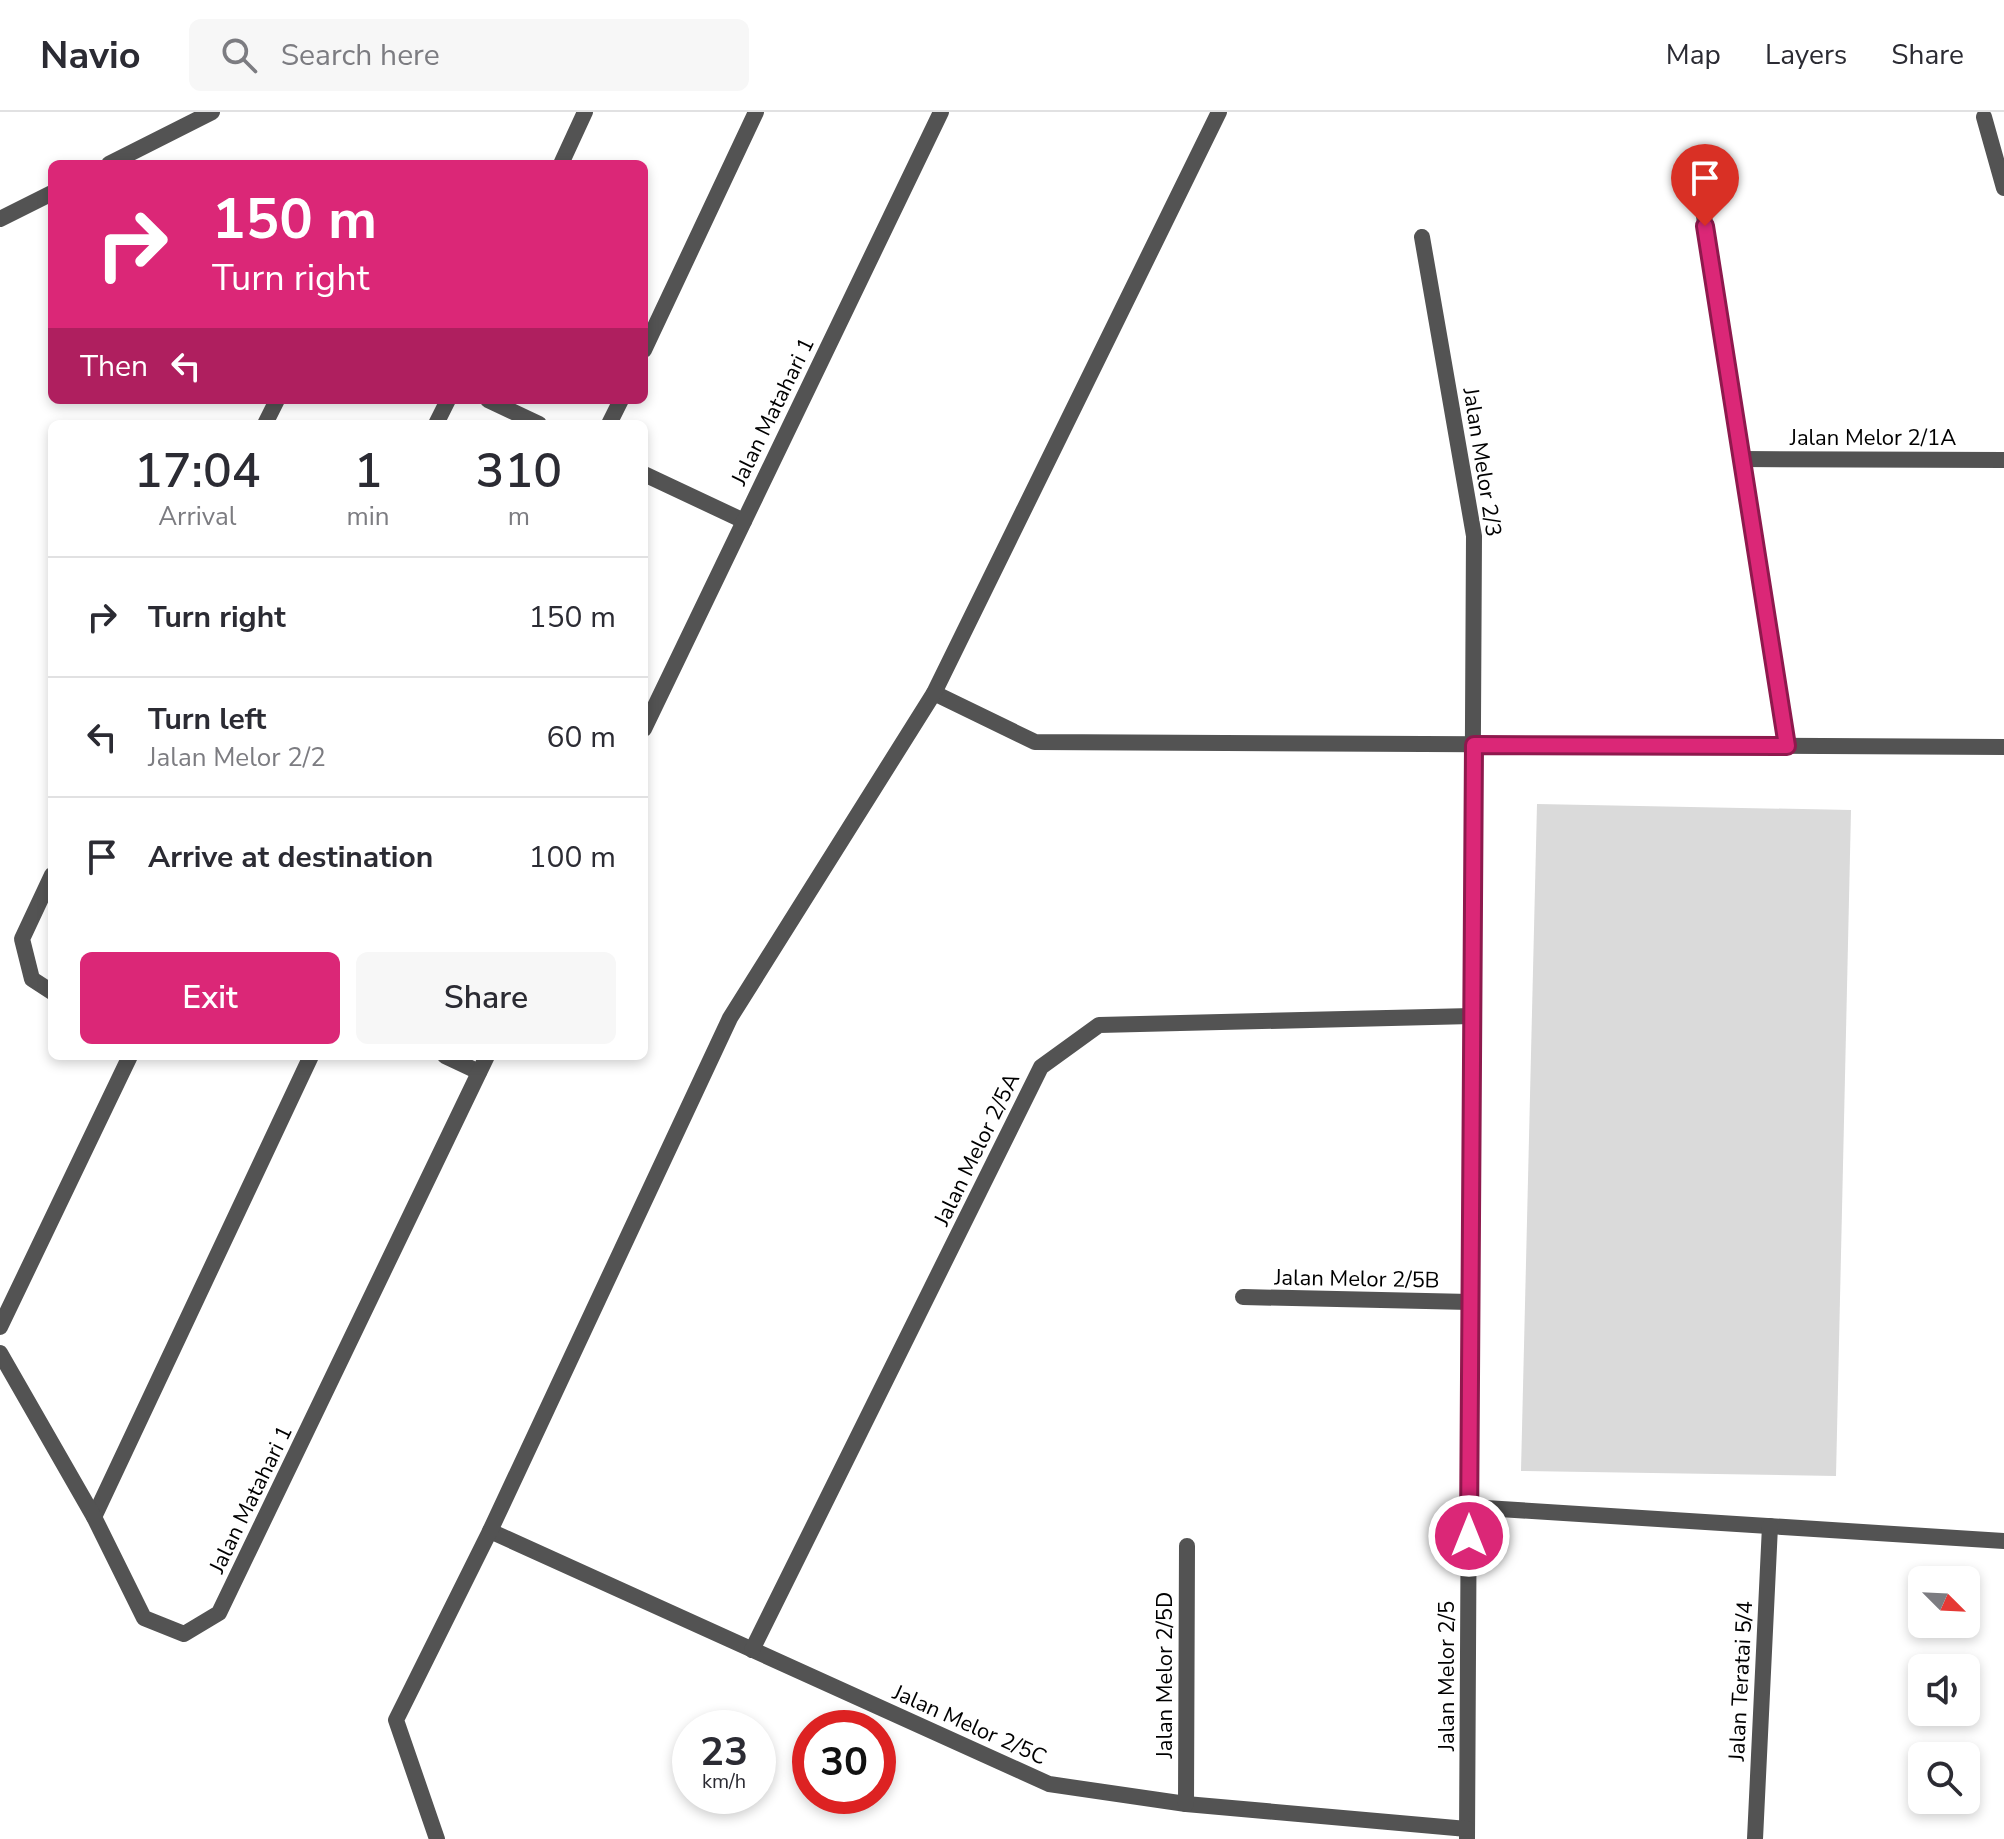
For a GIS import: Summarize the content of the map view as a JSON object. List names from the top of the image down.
{
  "streets": {
    "street": [
      "Jalan Matahari 1",
      "Jalan Melor 2/1A",
      "Jalan Melor 2/3",
      "Jalan Melor 2/5A",
      "Jalan Melor 2/5B",
      "Jalan Melor 2/5D",
      "Jalan Melor 2/5",
      "Jalan Teratai 5/4",
      "Jalan Melor 2/5C"
    ]
  },
  "crossings": [
    ["Jalan Melor 2/3", "Jalan Melor 2/5"],
    ["Jalan Melor 2/5A", "Jalan Melor 2/5"],
    ["Jalan Melor 2/5A", "Jalan Melor 2/5C"],
    ["Jalan Melor 2/5B", "Jalan Melor 2/5"],
    ["Jalan Melor 2/5D", "Jalan Melor 2/5C"],
    ["Jalan Melor 2/5", "Jalan Melor 2/5C"]
  ],
  "north": "bottom right",
  "page": {
    "header": "Navio",
    "search": "Search here",
    "nav": ["Map", "Layers", "Share"],
    "turn": ["150 m", "Turn right"],
    "then": "Then",
    "eta": [
      "17:04",
      "Arrival",
      "1",
      "min",
      "310",
      "m"
    ],
    "list": [
      {
        "name": "Turn right",
        "value": "150 m"
      },
      {
        "name": "Turn left",
        "note": "Jalan Melor 2/2",
        "value": "60 m"
      },
      {
        "name": "Arrive at destination",
        "value": "100 m"
      }
    ],
    "buttons": ["Exit", "Share"],
    "speed": "23 km/h",
    "limit": "30"
  }
}
